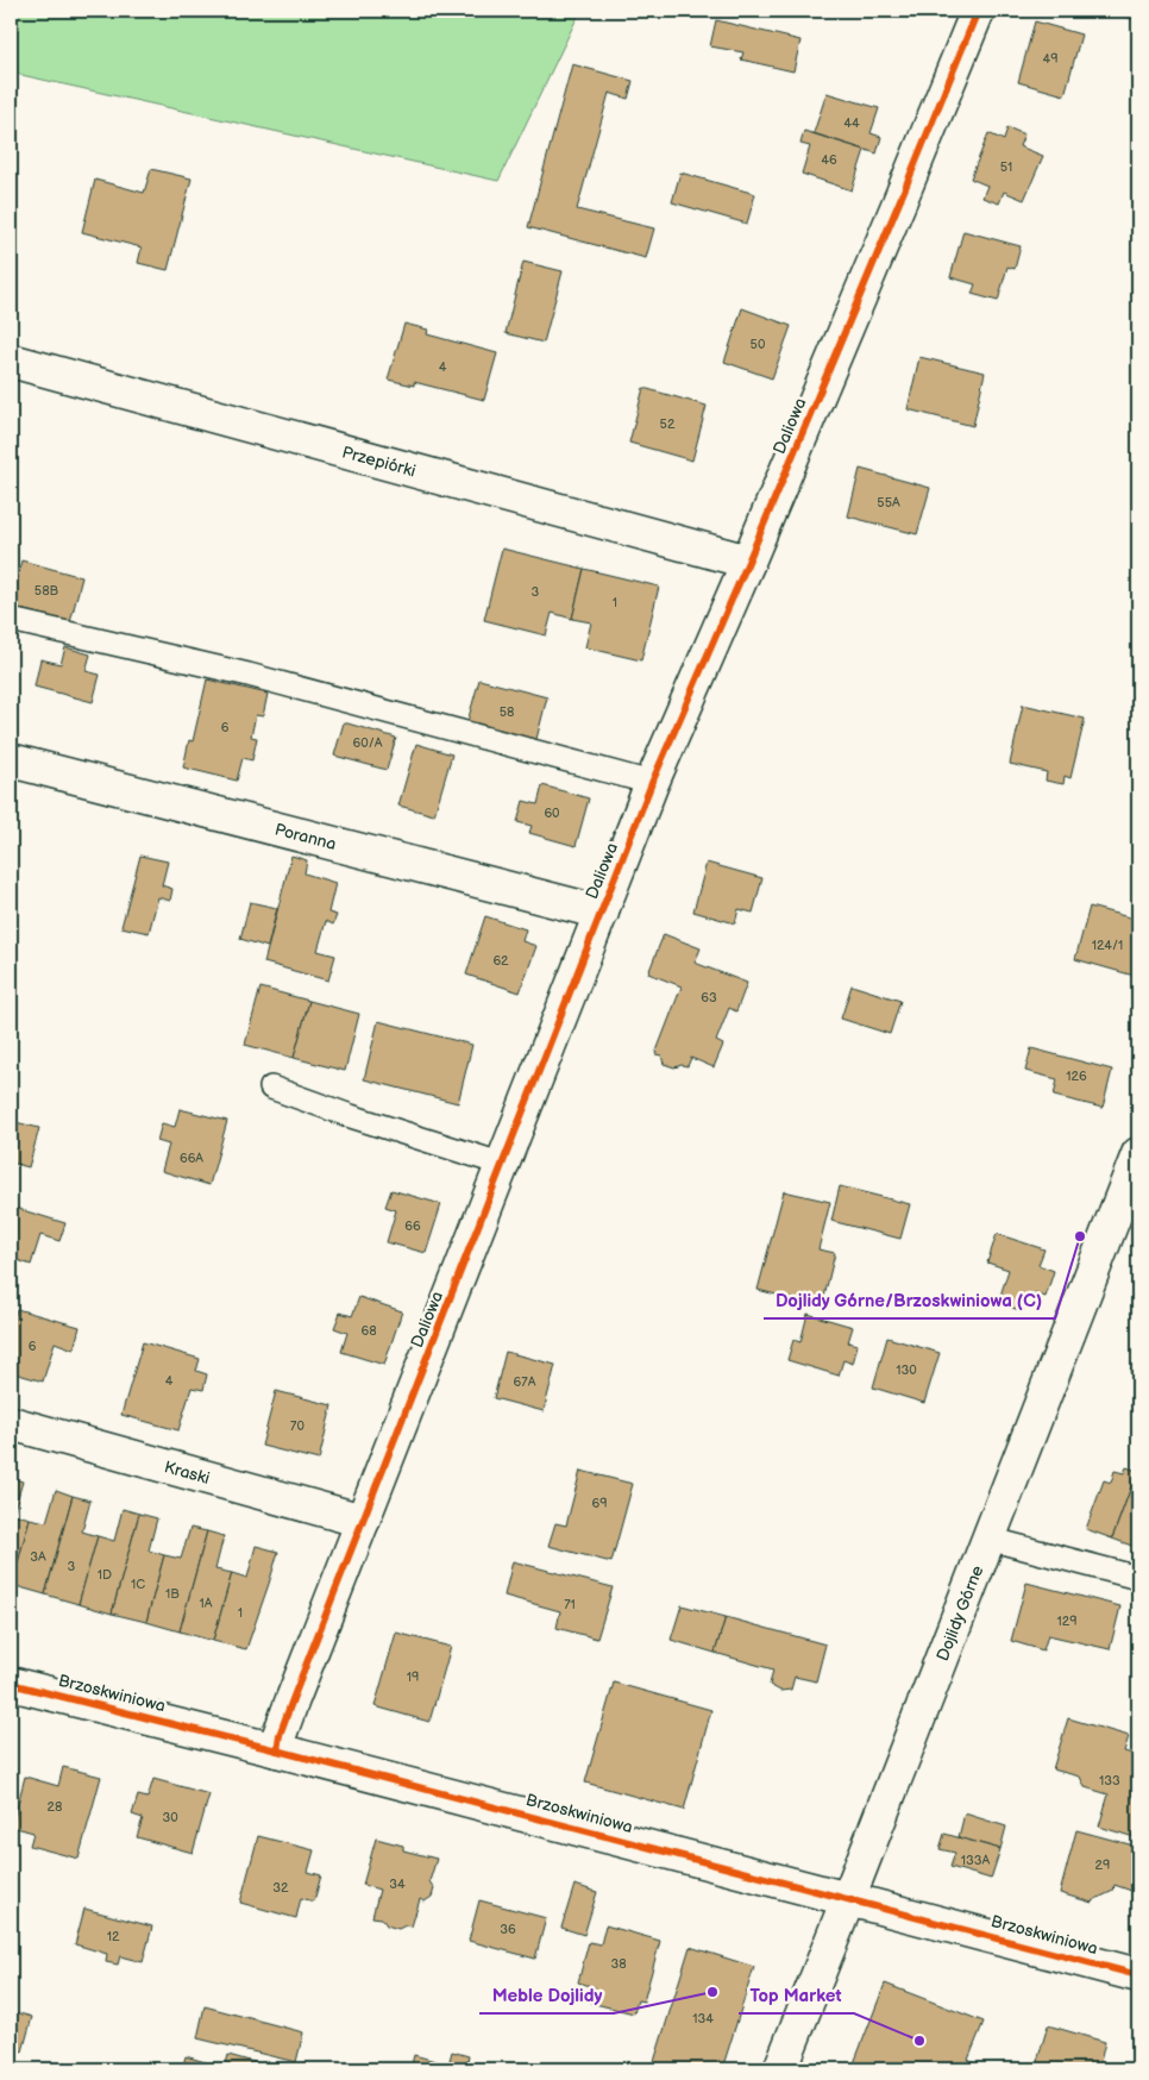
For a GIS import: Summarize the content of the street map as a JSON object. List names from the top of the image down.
{
  "streets": {
    "street": [
      "Daliowa",
      "Przepiórki",
      "Poranna",
      "Kraski",
      "Dojlidy Górne",
      "Brzoskwiniowa"
    ]
  },
  "crossings": [
    ["Daliowa", "Przepiórki"],
    ["Daliowa", "Poranna"],
    ["Daliowa", "Kraski"],
    ["Daliowa", "Brzoskwiniowa"],
    ["Dojlidy Górne", "Brzoskwiniowa"]
  ],
  "places": ["Dojlidy Górne/Brzoskwiniowa (C)", "Meble Dojlidy", "Top Market"],
  "house_numbers": [
    "49",
    "44",
    "46",
    "51",
    "50",
    "4",
    "52",
    "55A",
    "58B",
    "3",
    "1",
    "58",
    "6",
    "60/A",
    "60",
    "124/1",
    "62",
    "63",
    "126",
    "66A",
    "66",
    "68",
    "6",
    "130",
    "4",
    "67A",
    "70",
    "69",
    "3A",
    "3",
    "1D",
    "1C",
    "1B",
    "1A",
    "71",
    "1",
    "129",
    "19",
    "133",
    "28",
    "30",
    "133A",
    "29",
    "34",
    "32",
    "36",
    "12",
    "38",
    "134"
  ]
}
